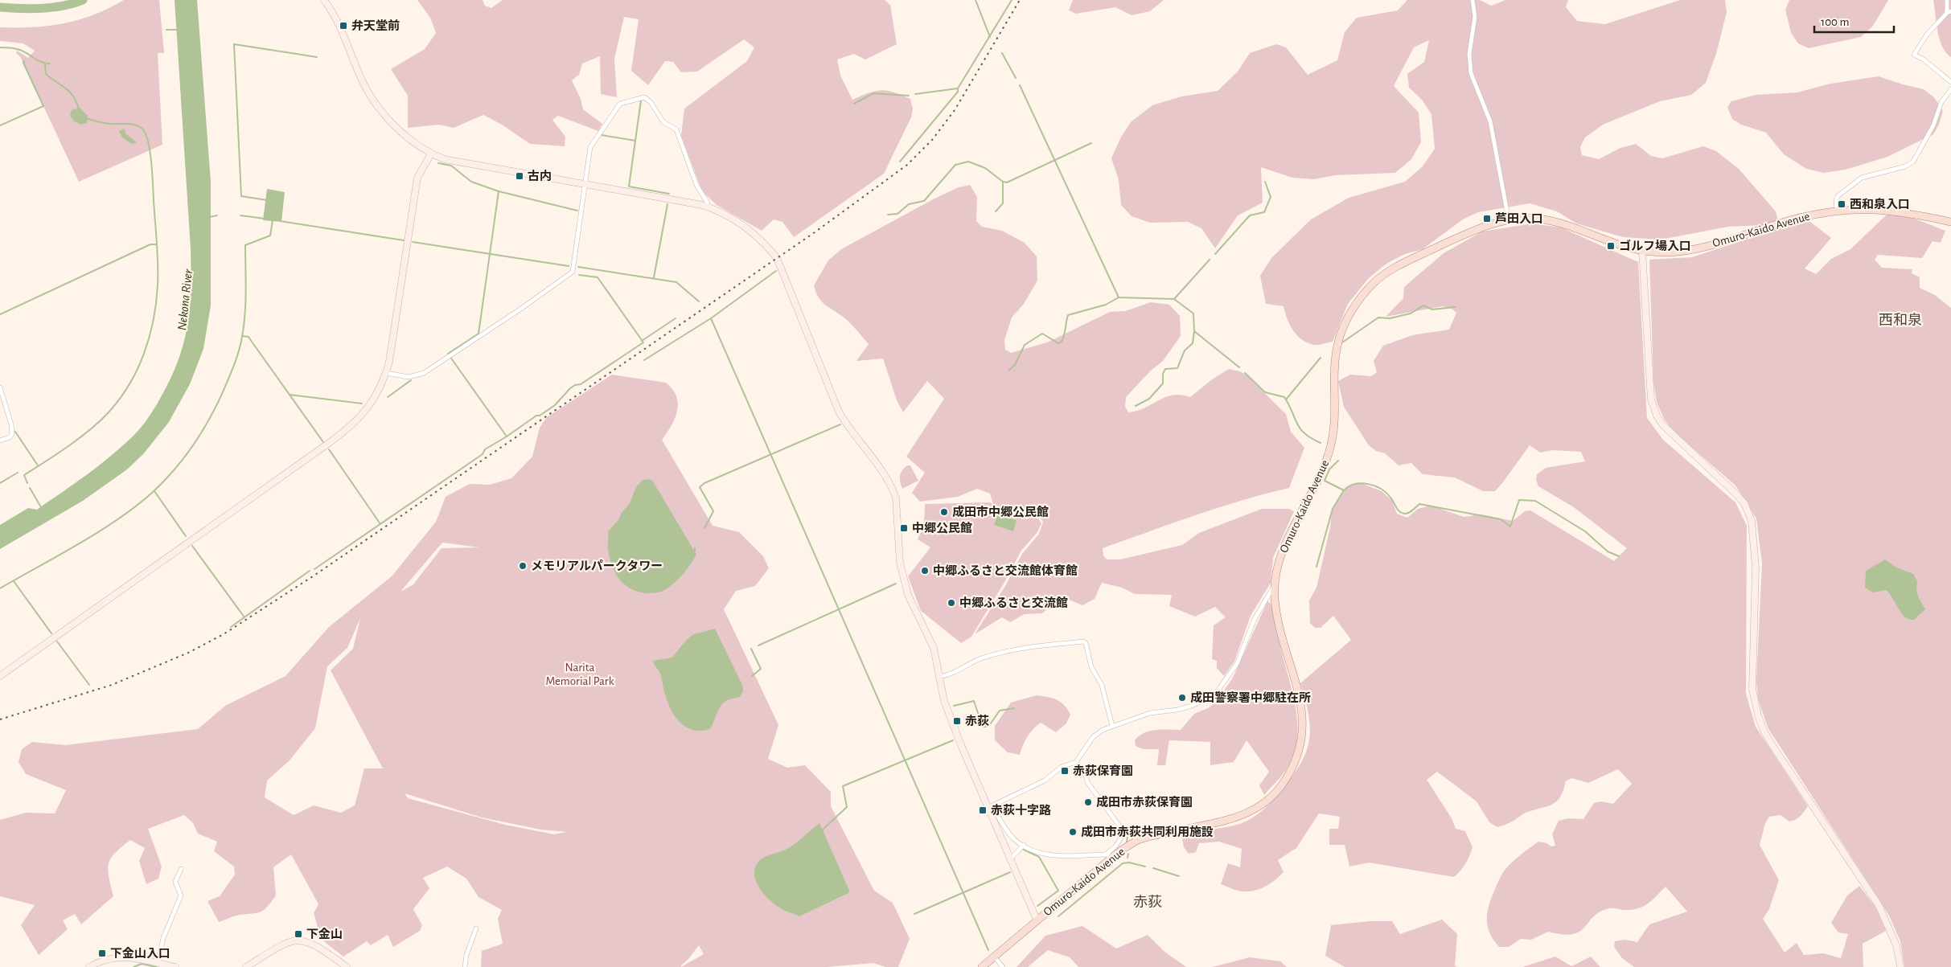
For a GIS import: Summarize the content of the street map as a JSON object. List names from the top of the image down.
{
  "streets": {
    "main road": ["Omuro-Kaido Avenue"]
  },
  "districts": ["西和泉", "赤荻"],
  "water": ["Nekona River"],
  "parks": ["Narita Memorial Park"],
  "places": {
    "transit": [
      "弁天堂前",
      "古内",
      "西和泉入口",
      "芦田入口",
      "ゴルフ場入口",
      "中郷公民館",
      "赤荻",
      "赤荻保育園",
      "赤荻十字路",
      "下金山",
      "下金山入口"
    ],
    "other": [
      "成田市中郷公民館",
      "メモリアルパークタワー",
      "中郷ふるさと交流館体育館",
      "中郷ふるさと交流館",
      "成田警察署中郷駐在所",
      "成田市赤荻保育園",
      "成田市赤荻共同利用施設"
    ]
  },
  "scale_bar": "100 m"
}
